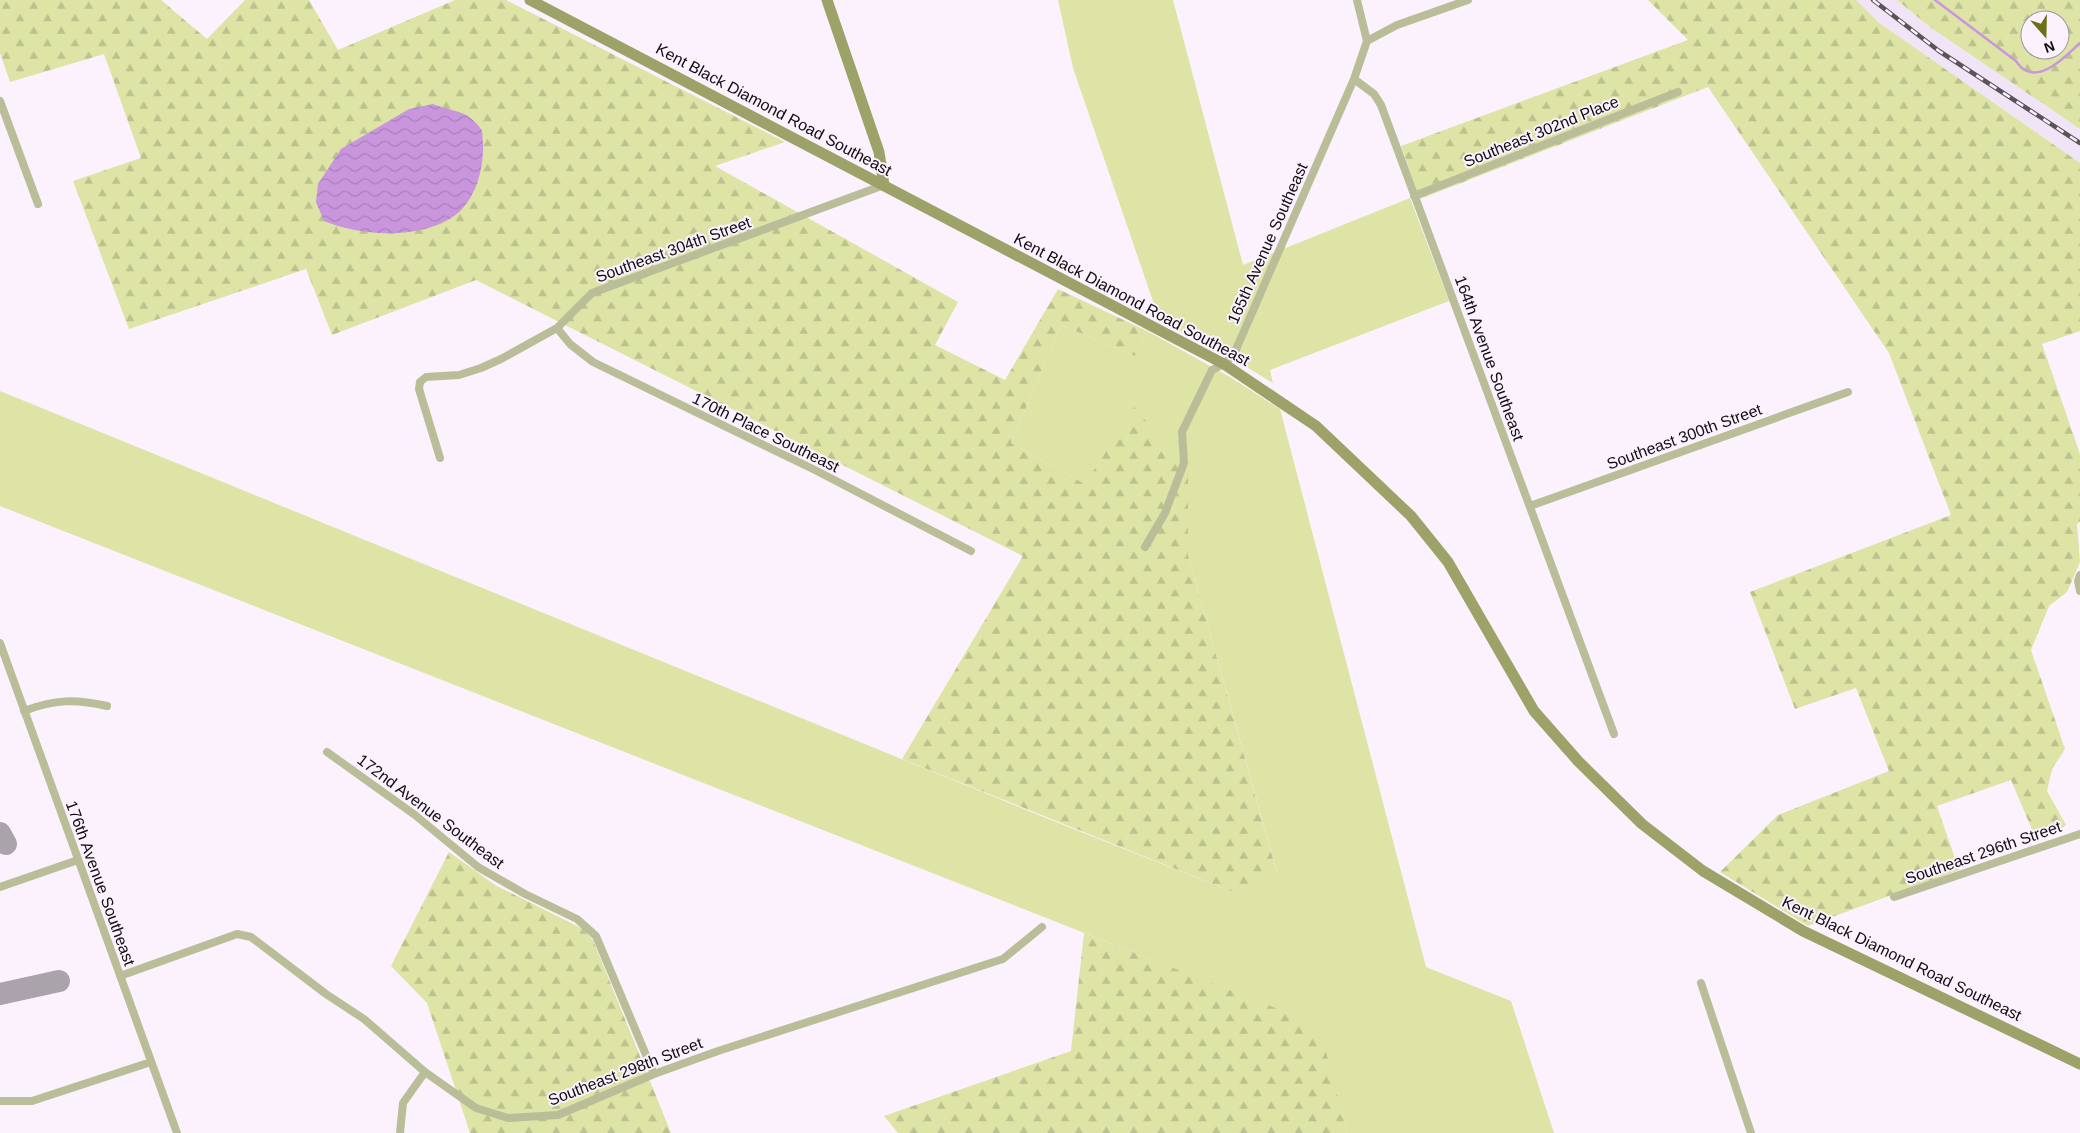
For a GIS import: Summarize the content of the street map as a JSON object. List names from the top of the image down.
{
  "streets": {
    "street": [
      "Kent Black Diamond Road Southeast",
      "Southeast 302nd Place",
      "165th Avenue Southeast",
      "Southeast 304th Street",
      "164th Avenue Southeast",
      "170th Place Southeast",
      "Southeast 300th Street",
      "172nd Avenue Southeast",
      "Southeast 296th Street",
      "176th Avenue Southeast",
      "Southeast 298th Street"
    ]
  },
  "crossings": [
    ["Kent Black Diamond Road Southeast", "165th Avenue Southeast"],
    ["Kent Black Diamond Road Southeast", "Southeast 304th Street"],
    ["Southeast 302nd Place", "164th Avenue Southeast"],
    ["165th Avenue Southeast", "164th Avenue Southeast"],
    ["Southeast 304th Street", "170th Place Southeast"],
    ["164th Avenue Southeast", "Southeast 300th Street"],
    ["172nd Avenue Southeast", "Southeast 298th Street"],
    ["176th Avenue Southeast", "Southeast 298th Street"]
  ],
  "north": "bottom"
}
